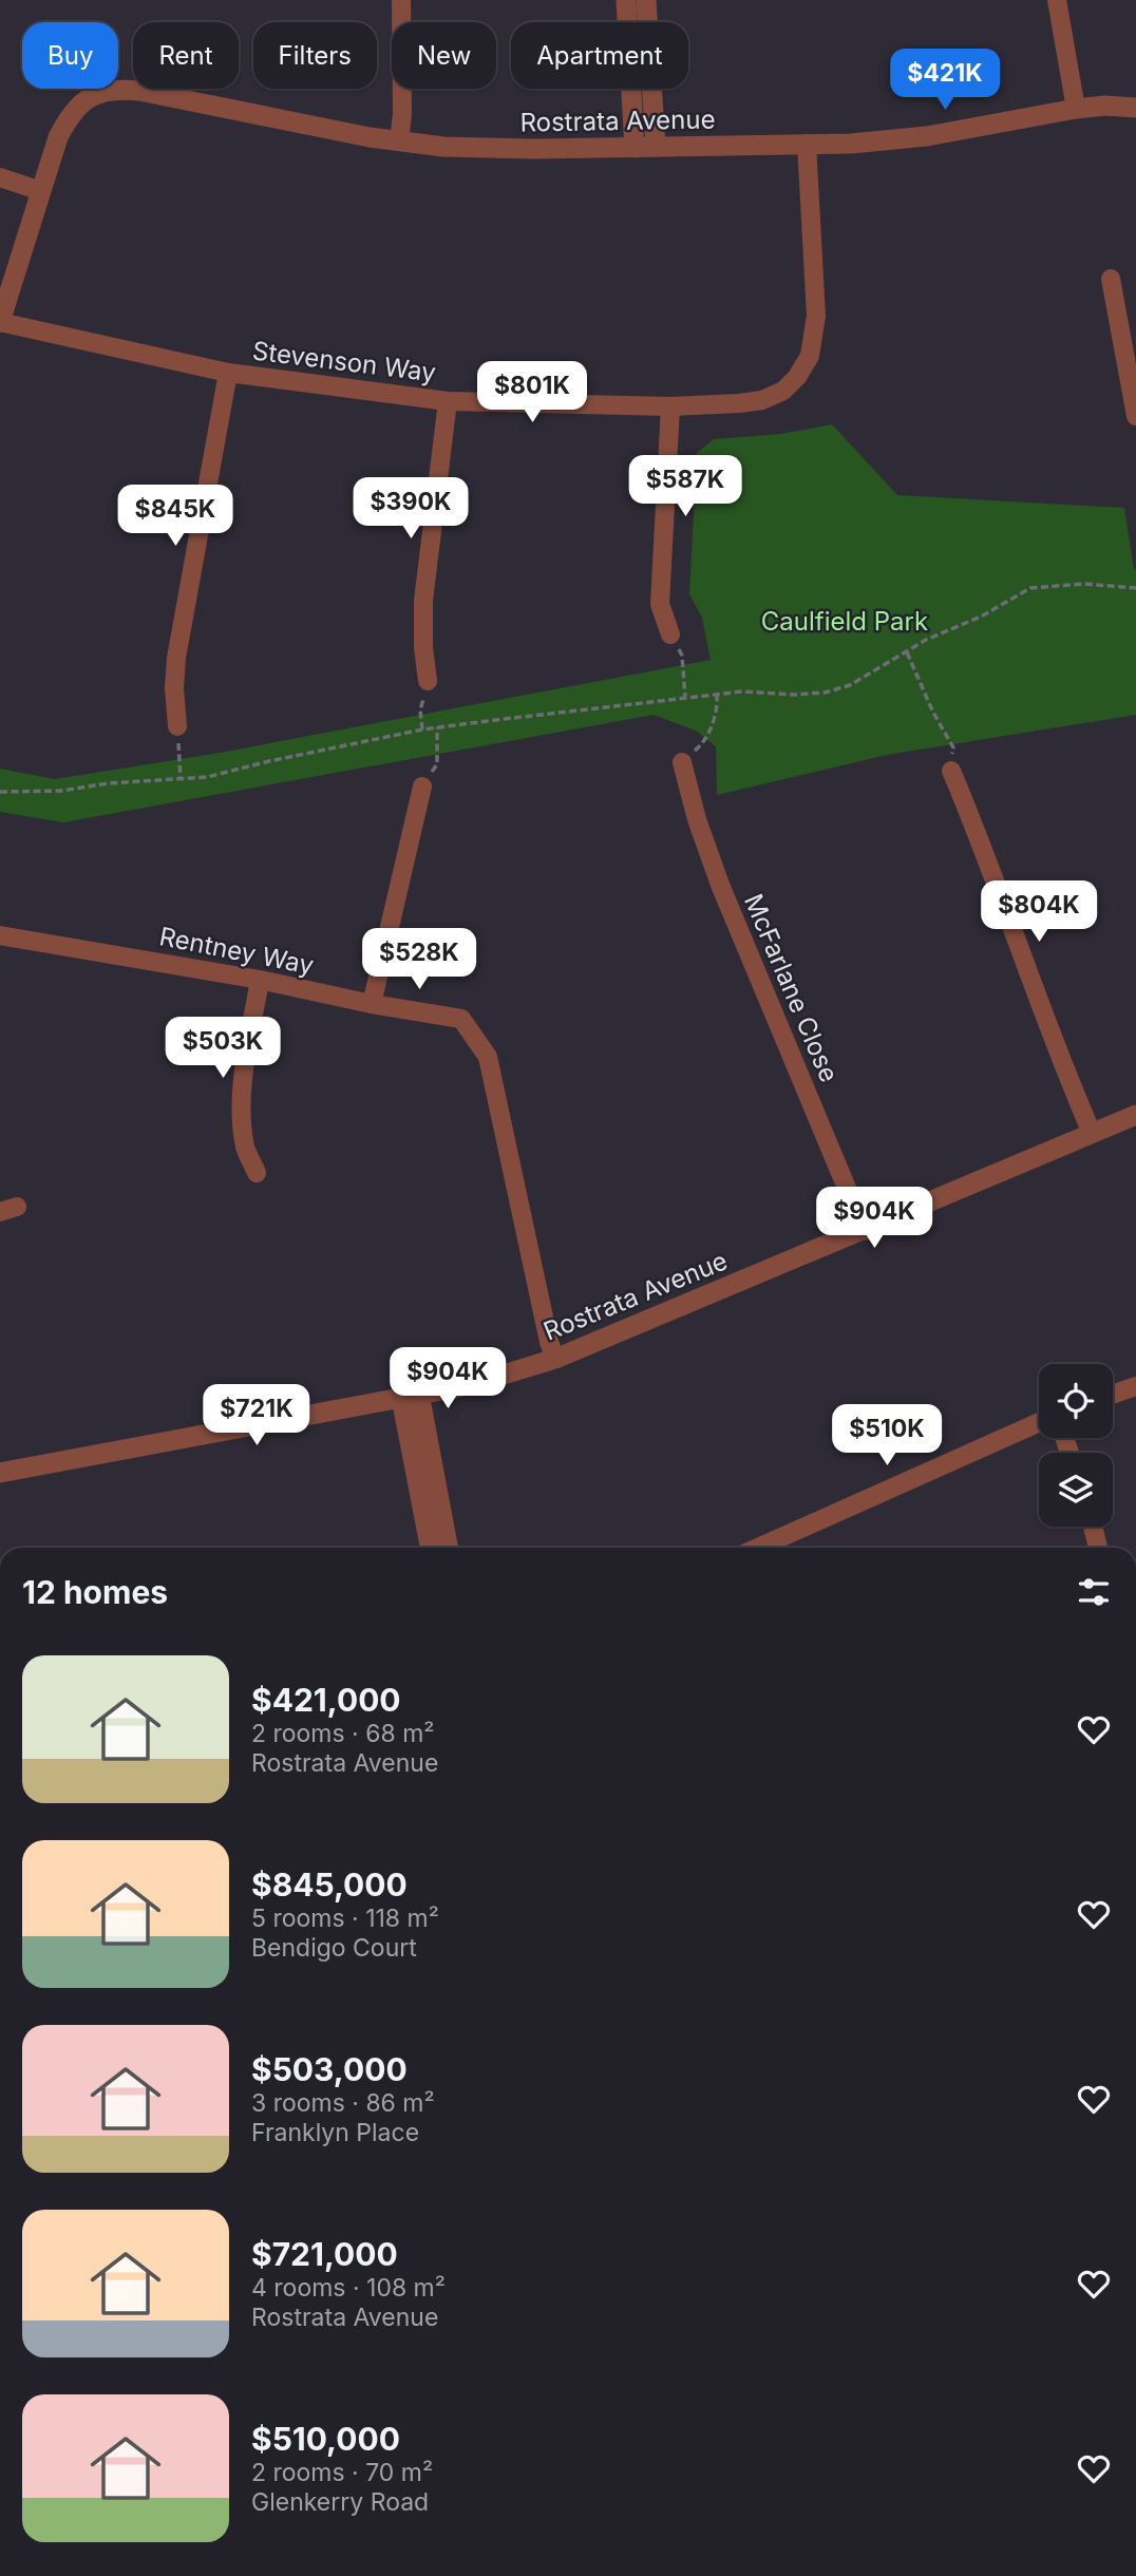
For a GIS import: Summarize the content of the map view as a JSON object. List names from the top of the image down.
{
  "streets": {
    "street": [
      "Rostrata Avenue",
      "Stevenson Way",
      "Rentney Way",
      "McFarlane Close"
    ]
  },
  "crossings": [
    ["Rostrata Avenue", "Stevenson Way"],
    ["Rostrata Avenue", "Rentney Way"],
    ["Rostrata Avenue", "McFarlane Close"]
  ],
  "parks": ["Caulfield Park"],
  "page": {
    "chip": [
      "Buy",
      "Rent",
      "Filters",
      "New",
      "Apartment"
    ],
    "price": [
      "$421K",
      "$801K",
      "$587K",
      "$390K",
      "$845K",
      "$804K",
      "$528K",
      "$503K",
      "$904K",
      "$904K",
      "$721K",
      "$510K"
    ],
    "heading": "12 homes",
    "list": [
      {
        "name": "$421,000",
        "note": "2 rooms · 68 m² · Rostrata Avenue"
      },
      {
        "name": "$845,000",
        "note": "5 rooms · 118 m² · Bendigo Court"
      },
      {
        "name": "$503,000",
        "note": "3 rooms · 86 m² · Franklyn Place"
      },
      {
        "name": "$721,000",
        "note": "4 rooms · 108 m² · Rostrata Avenue"
      },
      {
        "name": "$510,000",
        "note": "2 rooms · 70 m² · Glenkerry Road"
      }
    ]
  }
}
